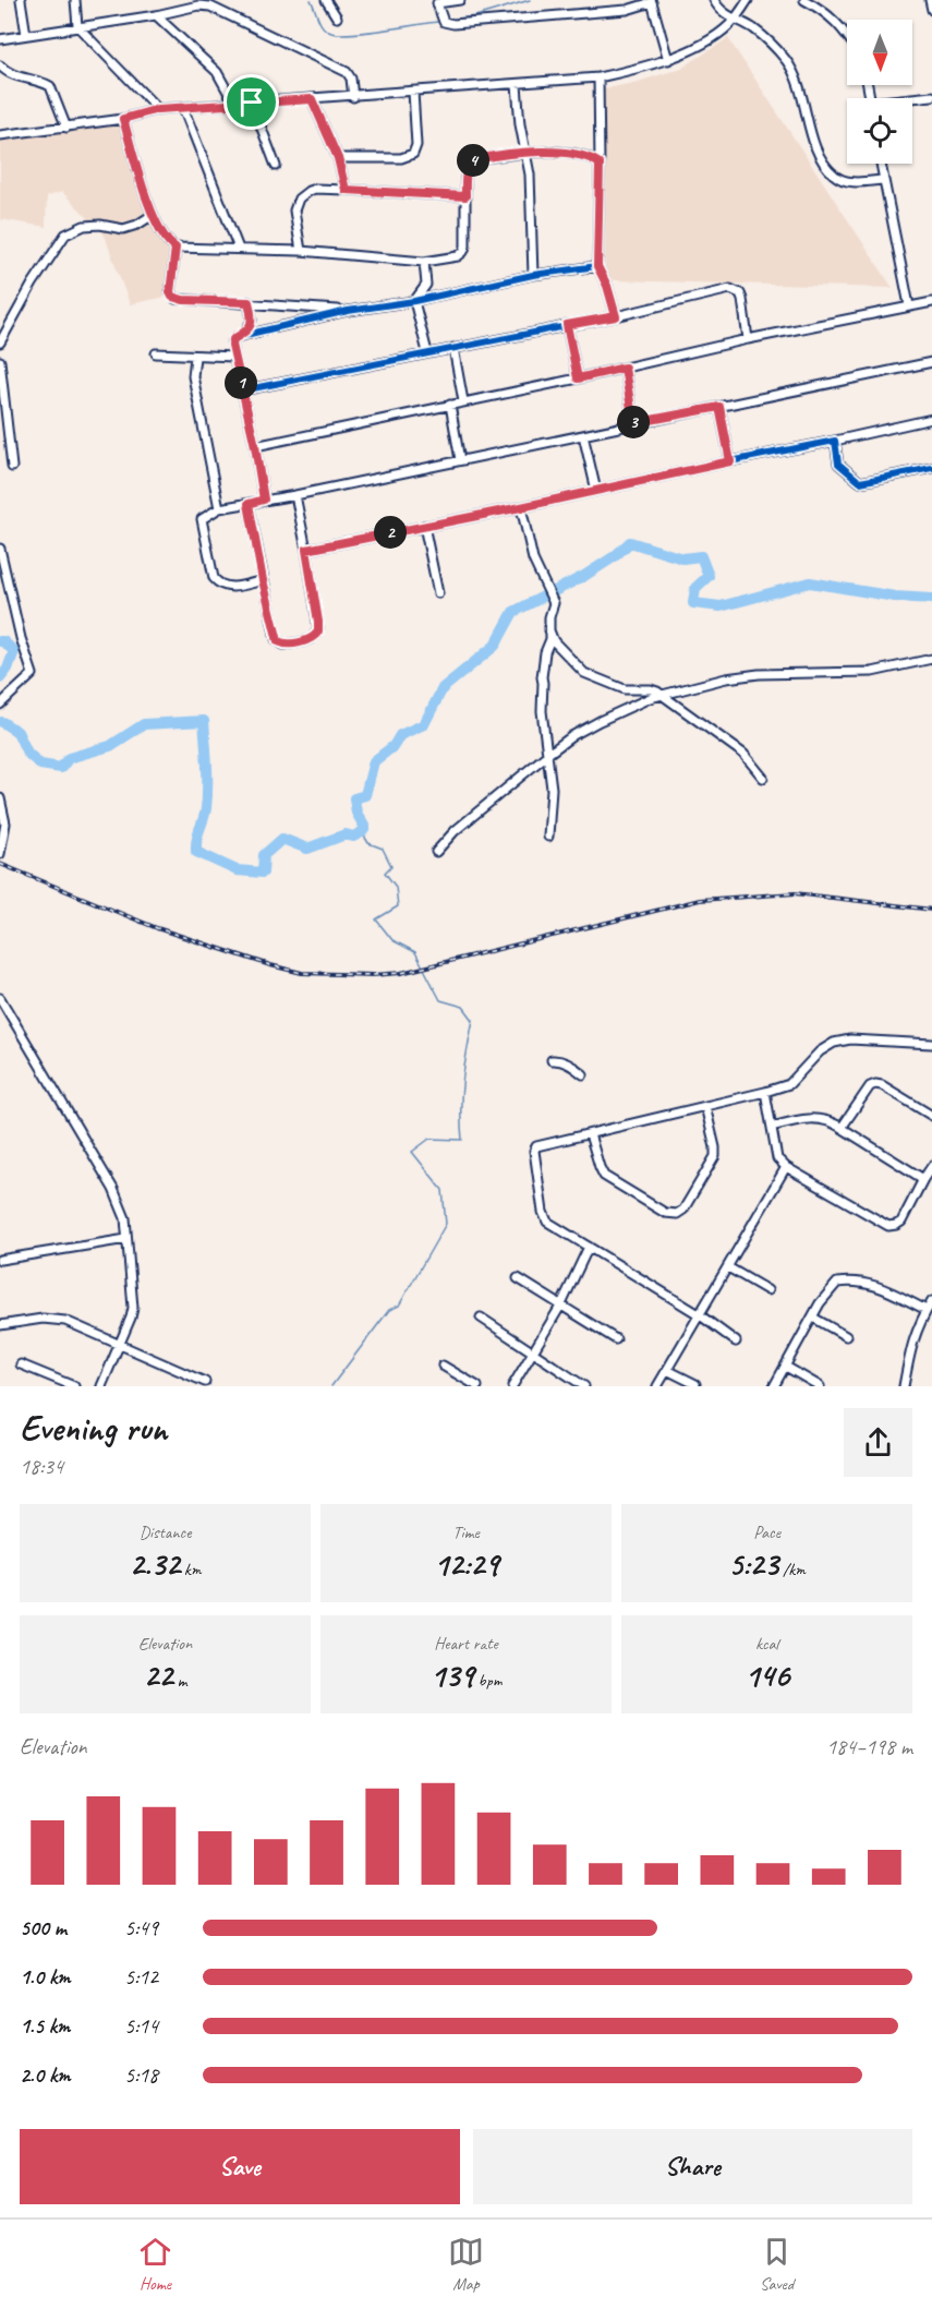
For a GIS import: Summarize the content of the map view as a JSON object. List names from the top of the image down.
{
  "north": "bottom",
  "page": {
    "pins": [
      "4",
      "1",
      "3",
      "2"
    ],
    "heading": ["Evening run", "18:34"],
    "stats": [
      ["Distance", "2.32 km"],
      ["Time", "12:29"],
      ["Pace", "5:23 /km"],
      ["Elevation", "22 m"],
      ["Heart rate", "139 bpm"],
      ["kcal", "146"]
    ],
    "chart": ["Elevation", "184–198 m"],
    "list": [
      {
        "name": "500 m",
        "note": "5:49"
      },
      {
        "name": "1.0 km",
        "note": "5:12"
      },
      {
        "name": "1.5 km",
        "note": "5:14"
      },
      {
        "name": "2.0 km",
        "note": "5:18"
      }
    ],
    "buttons": ["Save", "Share"],
    "tabs": ["Home", "Map", "Saved"]
  }
}
